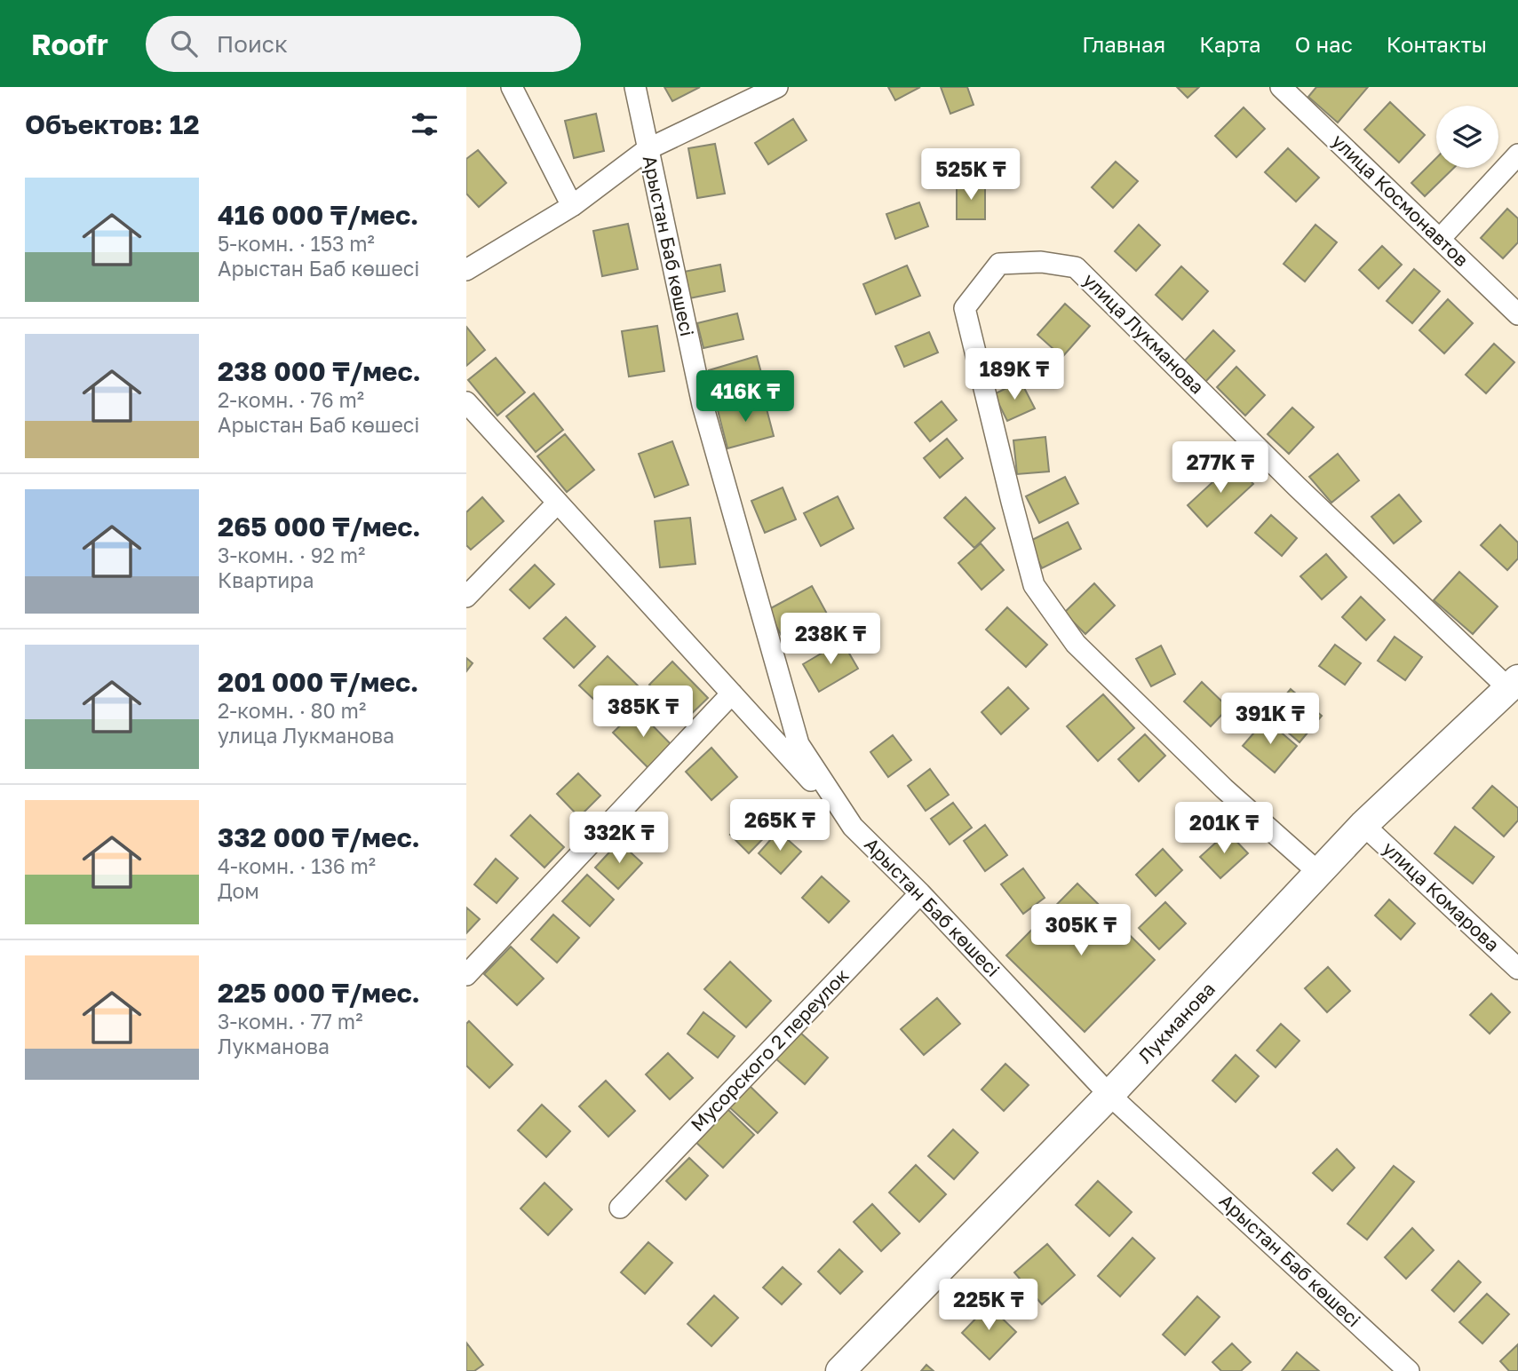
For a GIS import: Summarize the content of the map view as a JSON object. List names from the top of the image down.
{
  "streets": {
    "street": [
      "улица Космонавтов",
      "Арыстан Баб көшесі",
      "улица Лукманова",
      "улица Комарова",
      "Лукманова",
      "Мусорского 2 переулок"
    ]
  },
  "crossings": [
    ["Арыстан Баб көшесі", "Лукманова"],
    ["Арыстан Баб көшесі", "Мусорского 2 переулок"],
    ["улица Лукманова", "Лукманова"],
    ["улица Комарова", "Лукманова"]
  ],
  "page": {
    "header": "Roofr",
    "search": "Поиск",
    "nav": [
      "Главная",
      "Карта",
      "О нас",
      "Контакты"
    ],
    "heading": "Объектов: 12",
    "price": [
      "525K ₸",
      "189K ₸",
      "416K ₸",
      "277K ₸",
      "238K ₸",
      "385K ₸",
      "391K ₸",
      "265K ₸",
      "201K ₸",
      "332K ₸",
      "305K ₸",
      "225K ₸"
    ],
    "list": [
      {
        "name": "416 000 ₸/мес.",
        "note": "5-комн. · 153 m² · Арыстан Баб көшесі"
      },
      {
        "name": "238 000 ₸/мес.",
        "note": "2-комн. · 76 m² · Арыстан Баб көшесі"
      },
      {
        "name": "265 000 ₸/мес.",
        "note": "3-комн. · 92 m² · Квартира"
      },
      {
        "name": "201 000 ₸/мес.",
        "note": "2-комн. · 80 m² · улица Лукманова"
      },
      {
        "name": "332 000 ₸/мес.",
        "note": "4-комн. · 136 m² · Дом"
      },
      {
        "name": "225 000 ₸/мес.",
        "note": "3-комн. · 77 m² · Лукманова"
      }
    ]
  }
}
